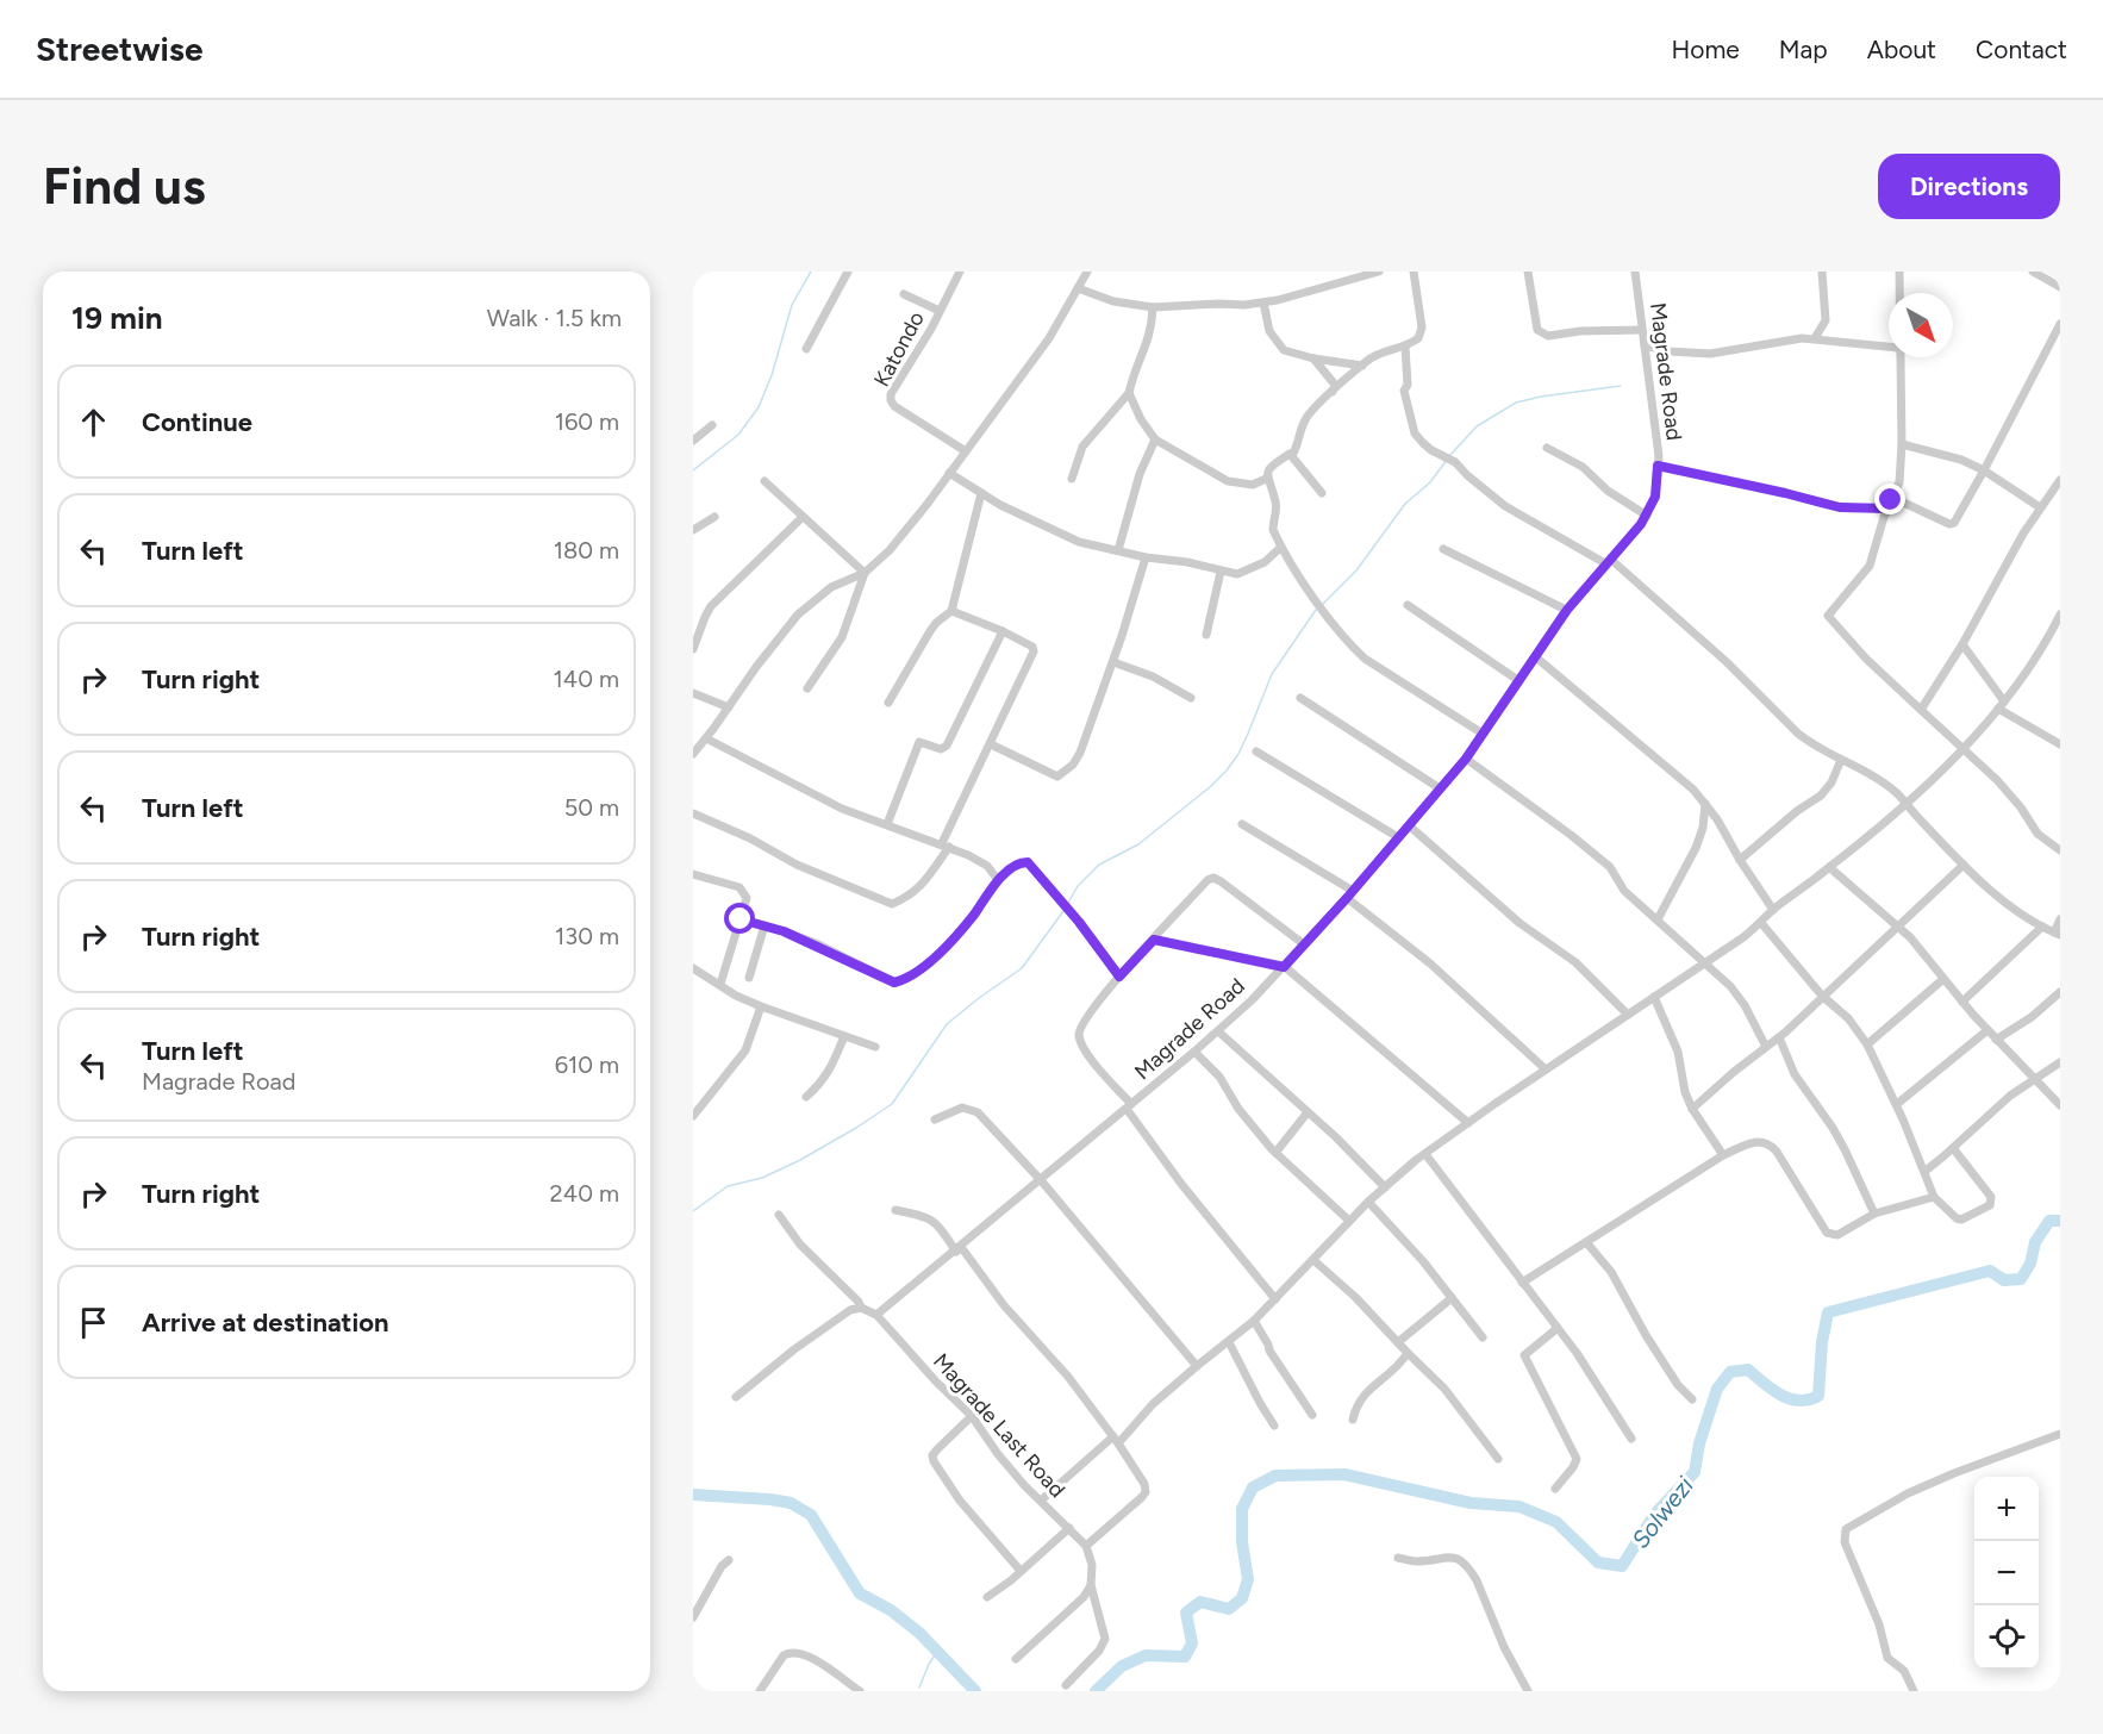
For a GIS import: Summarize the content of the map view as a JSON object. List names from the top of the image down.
{
  "streets": {
    "street": ["Katondo", "Magrade Road", "Magrade Last Road"]
  },
  "crossings": [
    ["Magrade Road", "Magrade Last Road"]
  ],
  "water": ["Solwezi"],
  "north": "bottom right",
  "page": {
    "header": "Streetwise",
    "nav": [
      "Home",
      "Map",
      "About",
      "Contact"
    ],
    "buttons": "Directions",
    "title": "Find us",
    "heading": ["19 min", "Walk · 1.5 km"],
    "list": [
      ["Continue", "160 m"],
      ["Turn left", "180 m"],
      ["Turn right", "140 m"],
      ["Turn left", "50 m"],
      ["Turn right", "130 m"],
      ["Turn left", "Magrade Road", "610 m"],
      ["Turn right", "240 m"],
      "Arrive at destination"
    ],
    "map_buttons": ["+", "−"]
  }
}
